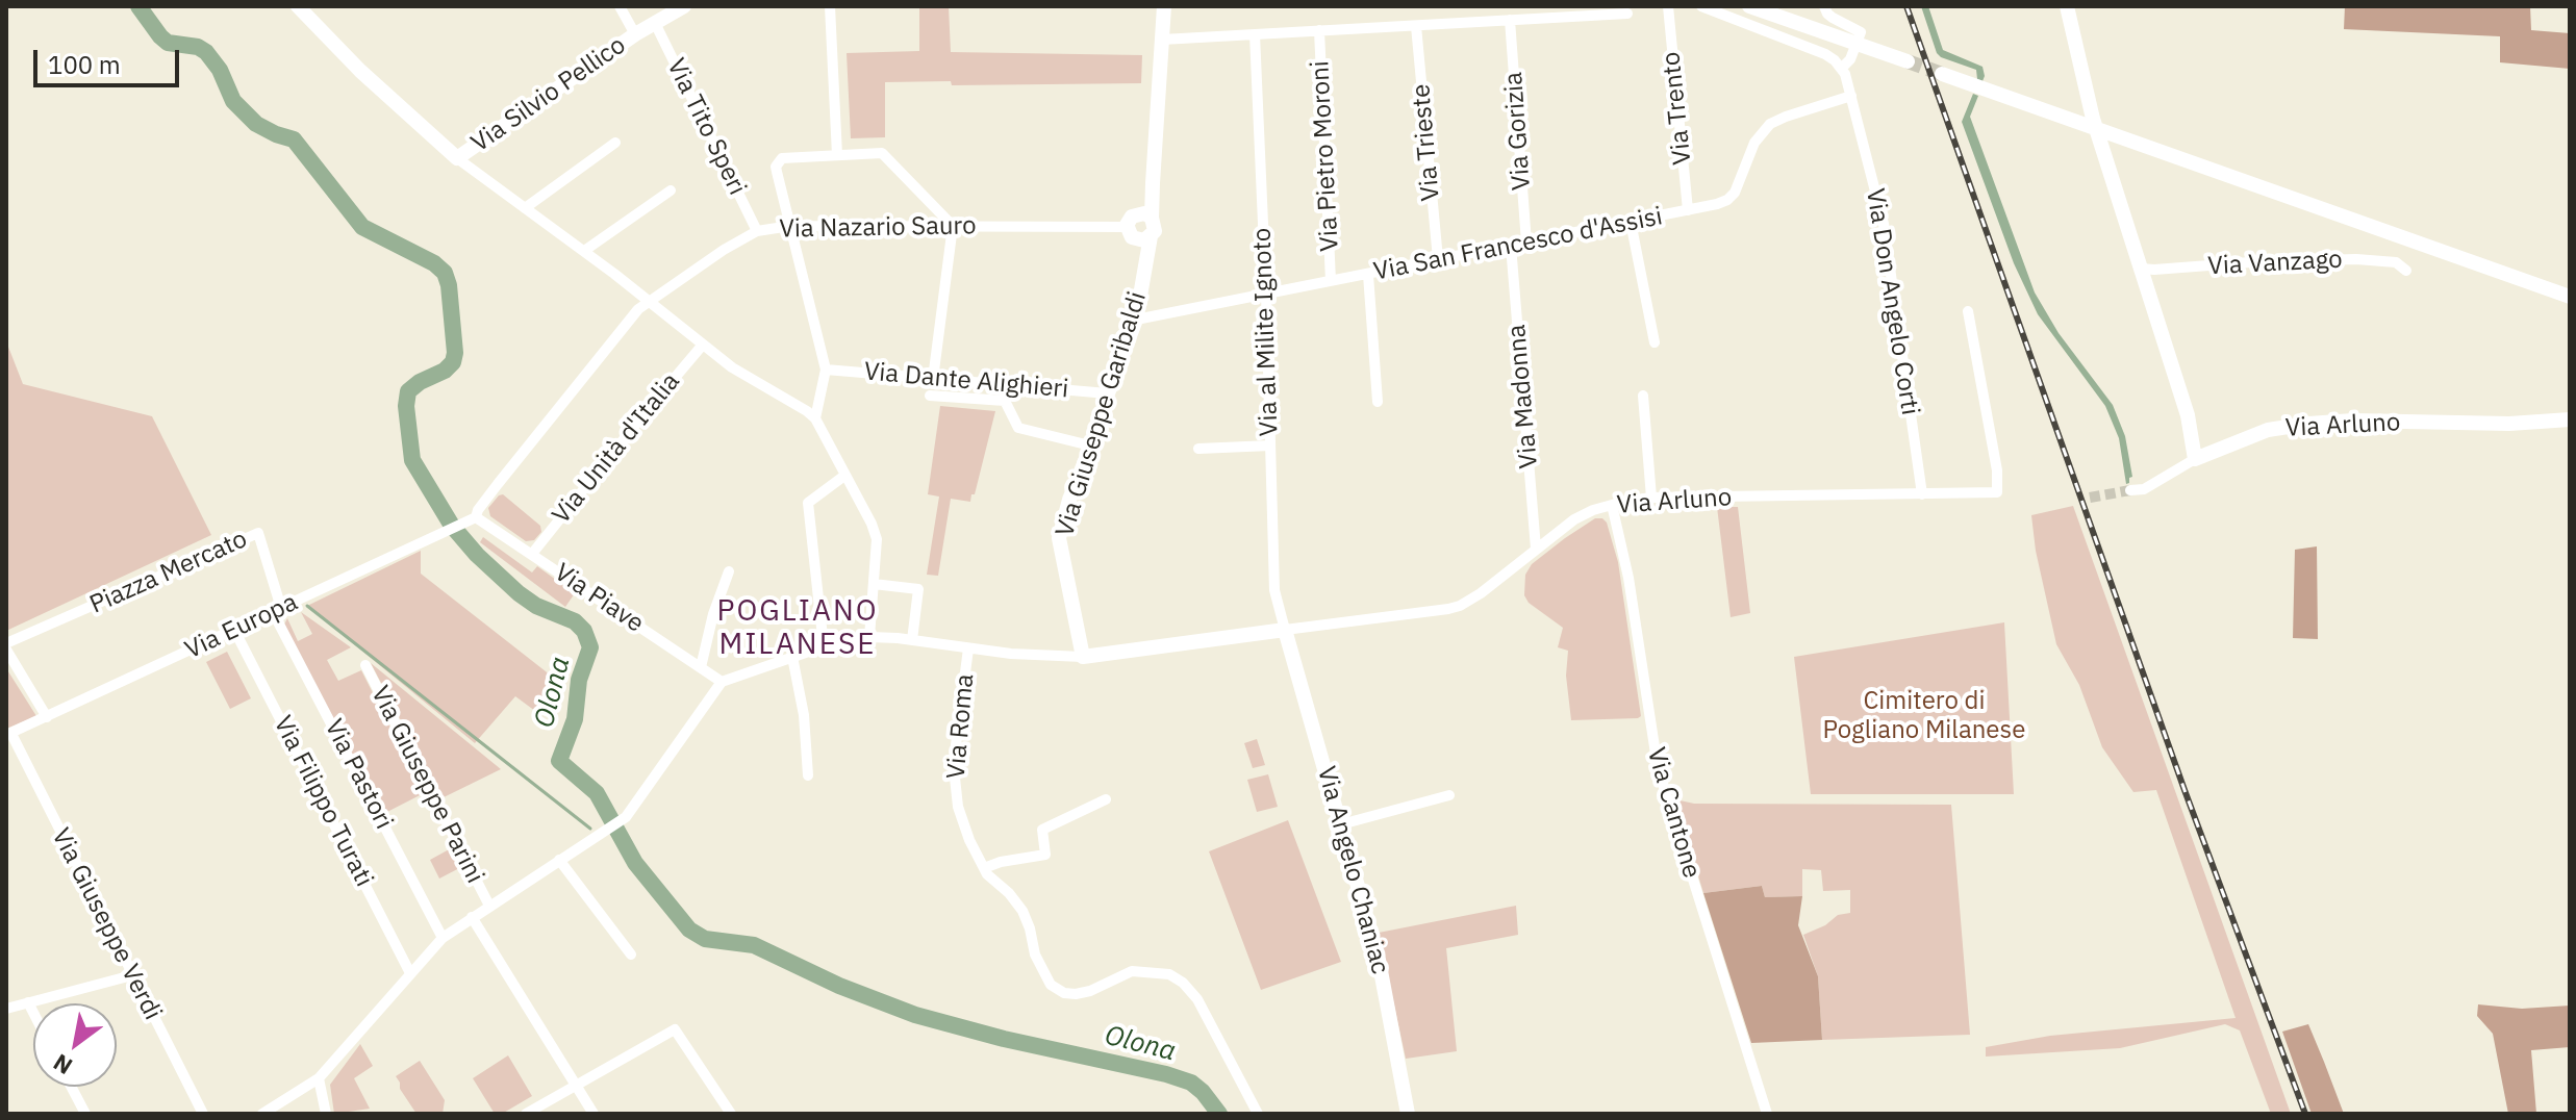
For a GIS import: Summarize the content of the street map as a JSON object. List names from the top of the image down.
{
  "streets": {
    "street": [
      "Via Silvio Pellico",
      "Via Trento",
      "Via Tito Speri",
      "Via Gorizia",
      "Via Trieste",
      "Via Pietro Moroni",
      "Via Nazario Sauro",
      "Via San Francesco d'Assisi",
      "Via Vanzago",
      "Via Don Angelo Corti",
      "Via al Milite Ignoto",
      "Via Dante Alighieri",
      "Via Madonna",
      "Via Giuseppe Garibaldi",
      "Via Arluno",
      "Via Unità d'Italia",
      "Piazza Mercato",
      "Via Piave",
      "Via Europa",
      "Via Roma",
      "Via Pastori",
      "Via Giuseppe Parini",
      "Via Filippo Turati",
      "Via Cantone",
      "Via Angelo Chaniac",
      "Via Giuseppe Verdi"
    ]
  },
  "crossings": [
    ["Via Silvio Pellico", "Via Tito Speri"],
    ["Via Trento", "Via San Francesco d'Assisi"],
    ["Via Tito Speri", "Via Nazario Sauro"],
    ["Via Gorizia", "Via San Francesco d'Assisi"],
    ["Via Trieste", "Via San Francesco d'Assisi"],
    ["Via Pietro Moroni", "Via San Francesco d'Assisi"],
    ["Via Nazario Sauro", "Via Giuseppe Garibaldi"],
    ["Via Nazario Sauro", "Via Piave"],
    ["Via Nazario Sauro", "Via Europa"],
    ["Via San Francesco d'Assisi", "Via Don Angelo Corti"],
    ["Via San Francesco d'Assisi", "Via al Milite Ignoto"],
    ["Via San Francesco d'Assisi", "Via Madonna"],
    ["Via San Francesco d'Assisi", "Via Giuseppe Garibaldi"],
    ["Via Don Angelo Corti", "Via Arluno"],
    ["Via al Milite Ignoto", "Via Arluno"],
    ["Via al Milite Ignoto", "Via Angelo Chaniac"],
    ["Via Dante Alighieri", "Via Giuseppe Garibaldi"],
    ["Via Madonna", "Via Arluno"],
    ["Via Arluno", "Via Cantone"],
    ["Via Arluno", "Via Angelo Chaniac"],
    ["Via Unità d'Italia", "Via Piave"],
    ["Piazza Mercato", "Via Europa"],
    ["Piazza Mercato", "Via Pastori"],
    ["Via Piave", "Via Europa"],
    ["Via Europa", "Via Pastori"],
    ["Via Europa", "Via Filippo Turati"],
    ["Via Europa", "Via Giuseppe Verdi"]
  ],
  "districts": ["POGLIANO MILANESE"],
  "water": ["Olona"],
  "parks": ["Cimitero di Pogliano Milanese"],
  "scale_bar": "100 m",
  "north": "bottom left"
}
